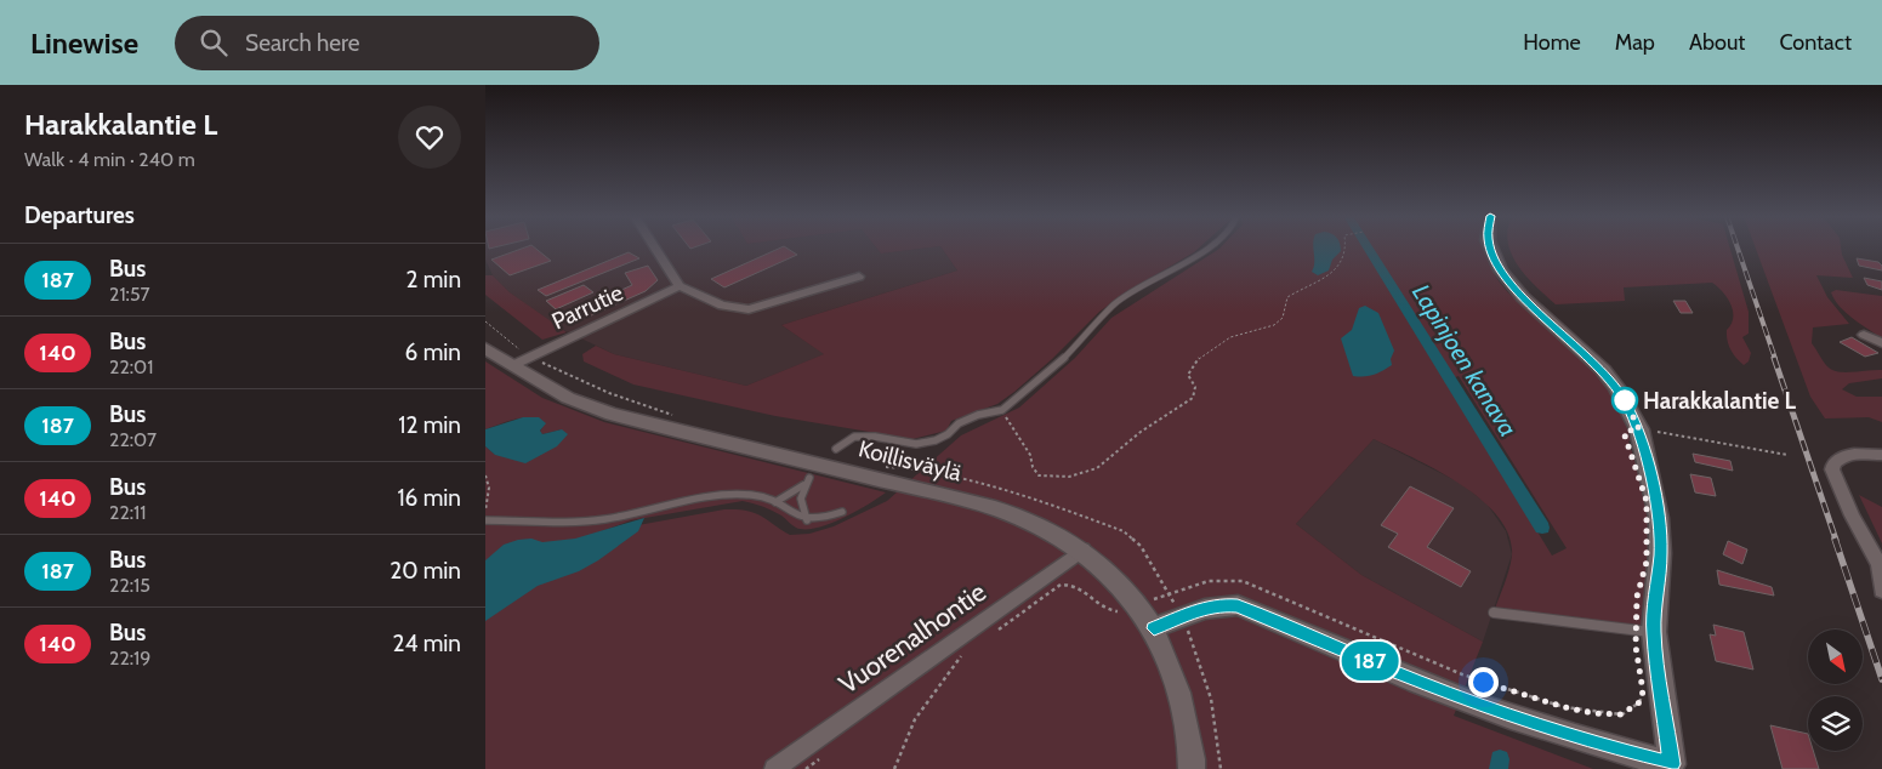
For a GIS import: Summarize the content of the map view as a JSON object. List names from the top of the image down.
{
  "streets": {
    "main road": ["Koillisväylä"],
    "street": ["Parrutie", "Vuorenalhontie"]
  },
  "crossings": [
    ["Parrutie", "Koillisväylä"],
    ["Koillisväylä", "Vuorenalhontie"]
  ],
  "water": ["Lapinjoen kanava"],
  "places": ["Harakkalantie L"],
  "lines": ["bus line 187"],
  "north": "bottom right",
  "page": {
    "header": "Linewise",
    "search": "Search here",
    "nav": [
      "Home",
      "Map",
      "About",
      "Contact"
    ],
    "heading": [
      ["Harakkalantie L", "Walk · 4 min · 240 m"],
      "Departures"
    ],
    "on_map": "187",
    "list": [
      {
        "mark": "187",
        "name": "Bus",
        "note": "21:57",
        "value": "2 min"
      },
      {
        "mark": "140",
        "name": "Bus",
        "note": "22:01",
        "value": "6 min"
      },
      {
        "mark": "187",
        "name": "Bus",
        "note": "22:07",
        "value": "12 min"
      },
      {
        "mark": "140",
        "name": "Bus",
        "note": "22:11",
        "value": "16 min"
      },
      {
        "mark": "187",
        "name": "Bus",
        "note": "22:15",
        "value": "20 min"
      },
      {
        "mark": "140",
        "name": "Bus",
        "note": "22:19",
        "value": "24 min"
      }
    ]
  }
}
